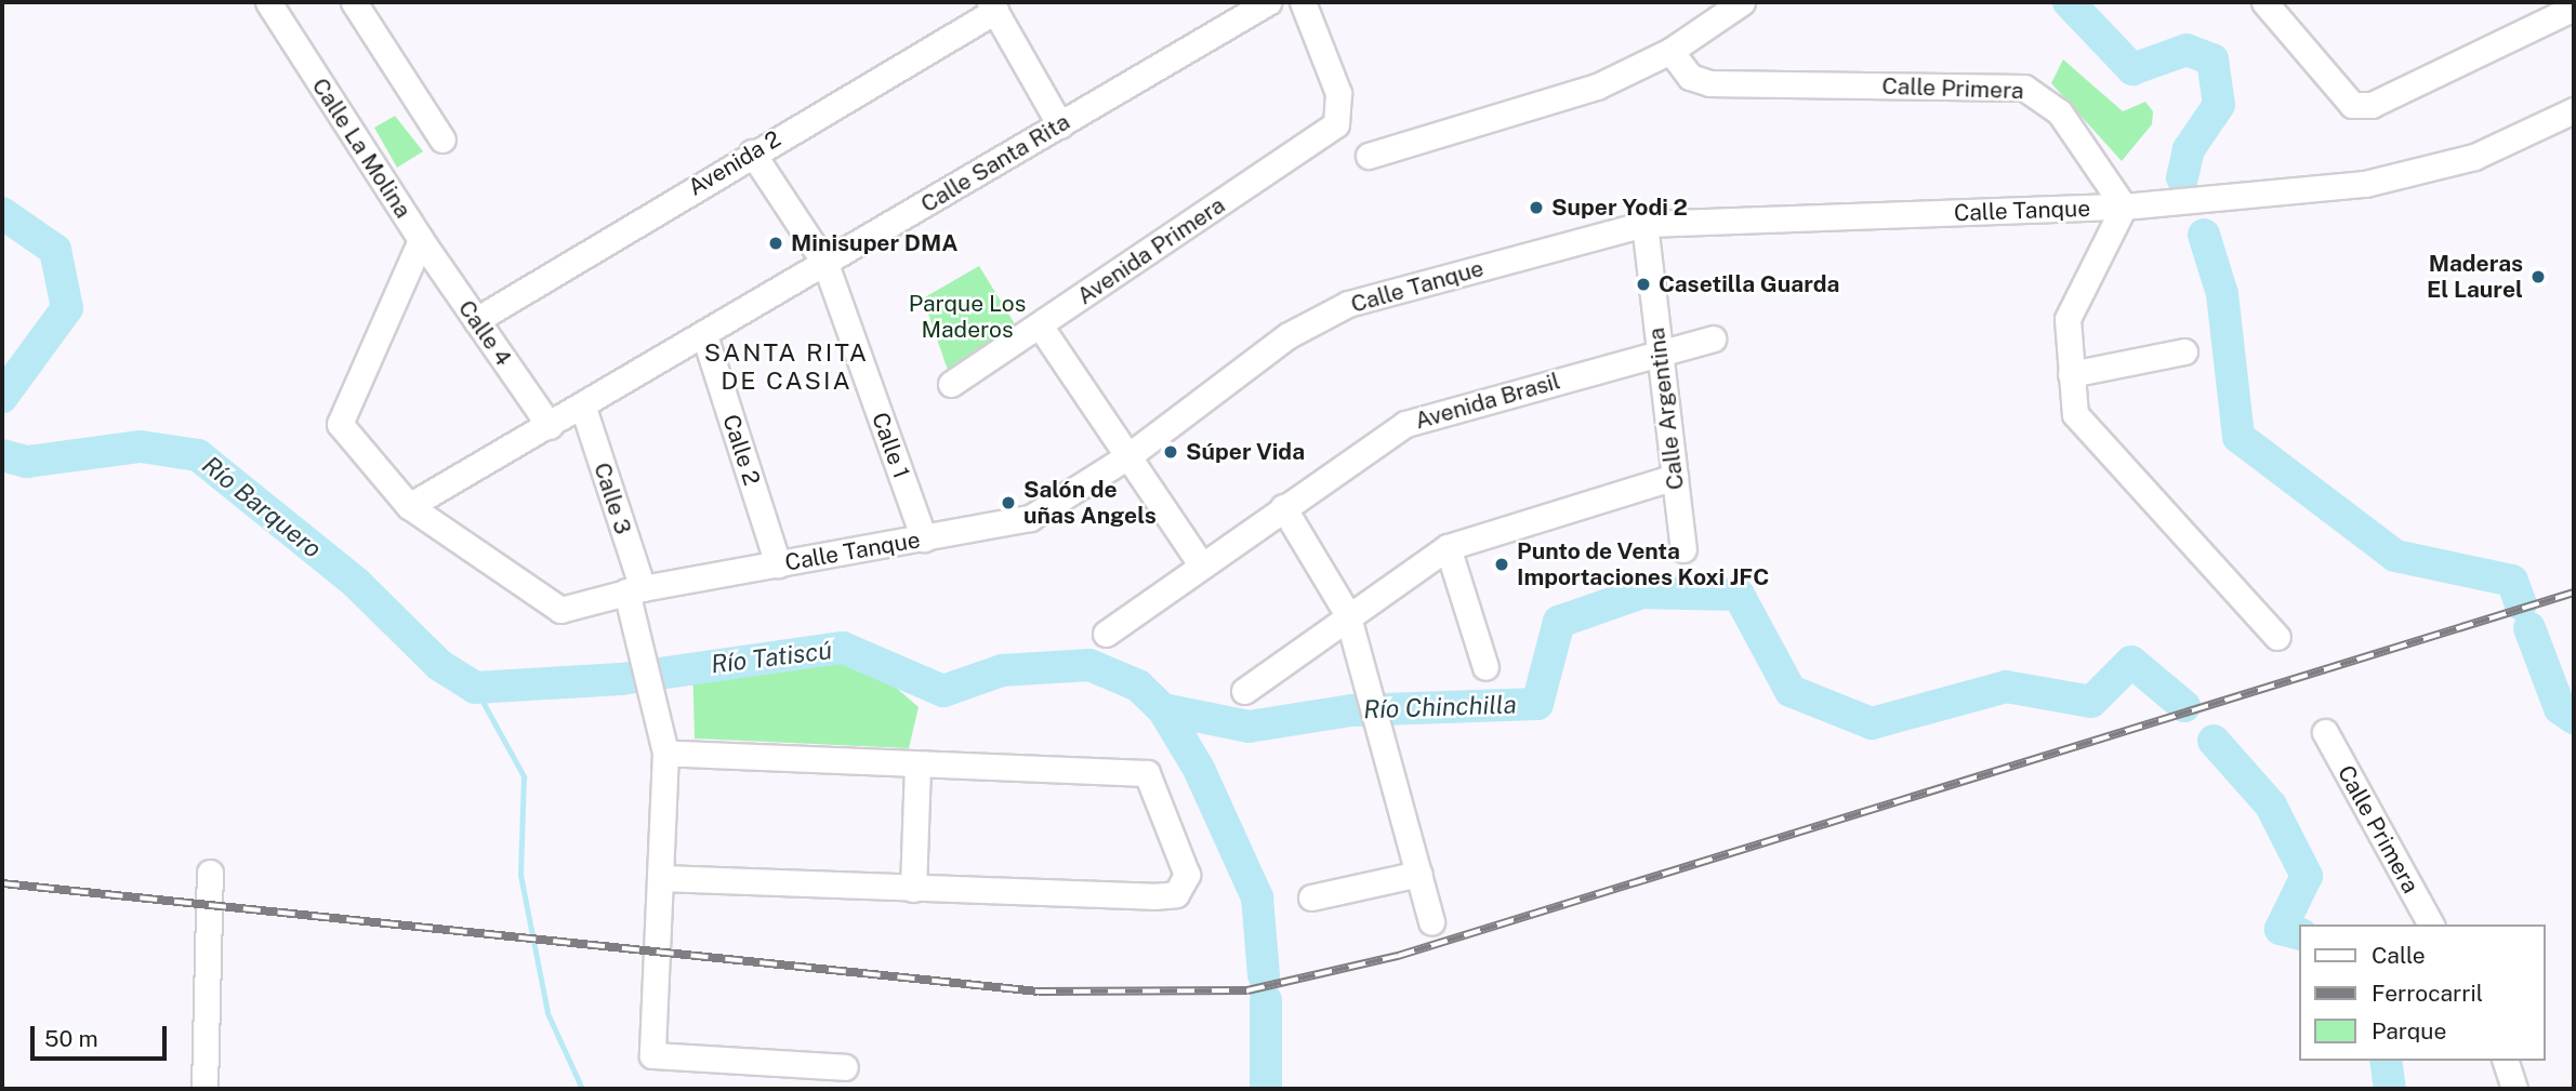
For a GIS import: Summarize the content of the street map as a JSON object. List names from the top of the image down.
{
  "streets": {
    "street": [
      "Calle Primera",
      "Calle La Molina",
      "Avenida 2",
      "Calle Santa Rita",
      "Calle Tanque",
      "Avenida Primera",
      "Calle 4",
      "Avenida Brasil",
      "Calle Argentina",
      "Calle 1",
      "Calle 2",
      "Calle 3"
    ]
  },
  "crossings": [
    ["Calle Primera", "Calle Tanque"],
    ["Calle La Molina", "Calle Tanque"],
    ["Calle La Molina", "Calle 4"],
    ["Avenida 2", "Calle 4"],
    ["Avenida 2", "Calle 1"],
    ["Calle Santa Rita", "Calle Tanque"],
    ["Calle Santa Rita", "Calle 4"],
    ["Calle Santa Rita", "Calle 1"],
    ["Calle Santa Rita", "Calle 2"],
    ["Calle Santa Rita", "Calle 3"],
    ["Calle Tanque", "Calle Argentina"],
    ["Calle Tanque", "Calle 1"],
    ["Calle Tanque", "Calle 2"],
    ["Calle Tanque", "Calle 3"],
    ["Avenida Brasil", "Calle Argentina"]
  ],
  "districts": ["SANTA RITA DE CASIA"],
  "water": ["Río Barquero", "Río Tatiscú", "Río Chinchilla"],
  "parks": ["Parque Los Maderos"],
  "places": [
    "Super Yodi 2",
    "Minisuper DMA",
    "Maderas El Laurel",
    "Casetilla Guarda",
    "Súper Vida",
    "Salón de uñas Angels",
    "Punto de Venta Importaciones Koxi JFC"
  ],
  "legend": ["Calle", "Ferrocarril", "Parque"],
  "scale_bar": "50 m"
}
